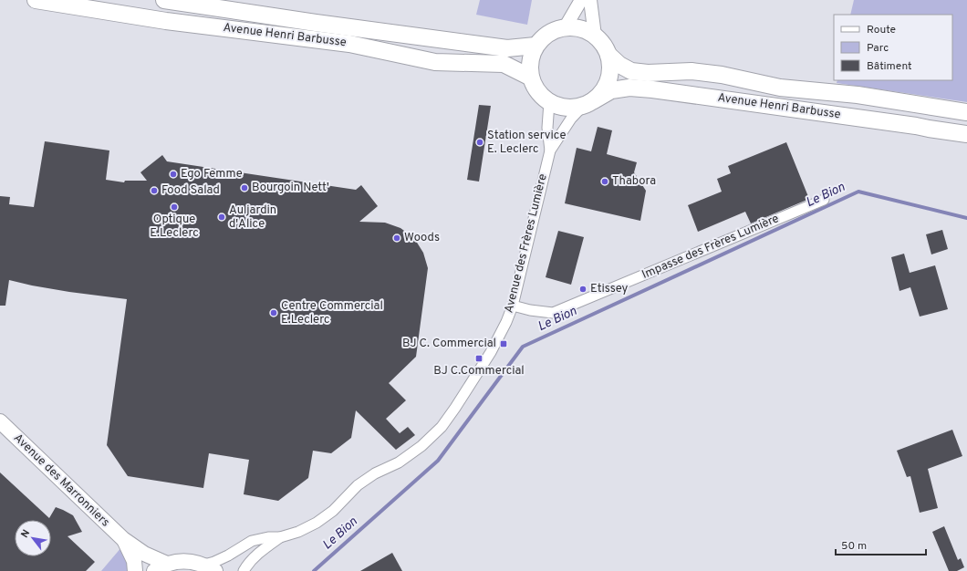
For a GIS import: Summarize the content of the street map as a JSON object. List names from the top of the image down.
{
  "streets": {
    "main road": ["Avenue Henri Barbusse", "Avenue des Marronniers"],
    "street": ["Avenue des Frères Lumière", "Impasse des Frères Lumière"]
  },
  "crossings": [
    ["Avenue Henri Barbusse", "Avenue des Frères Lumière"],
    ["Avenue des Frères Lumière", "Impasse des Frères Lumière"]
  ],
  "water": ["Le Bion"],
  "places": {
    "other": [
      "Station service E. Leclerc",
      "Ego Femme",
      "Thabora",
      "Bourgoin Nett'",
      "Food Salad",
      "Optique E.Leclerc",
      "Au jardin d'Alice",
      "Woods",
      "Etissey",
      "Centre Commercial E.Leclerc"
    ],
    "transit": ["BJ C. Commercial", "BJ C.Commercial"]
  },
  "legend": ["Route", "Parc", "Bâtiment"],
  "scale_bar": "50 m",
  "north": "top left"
}
